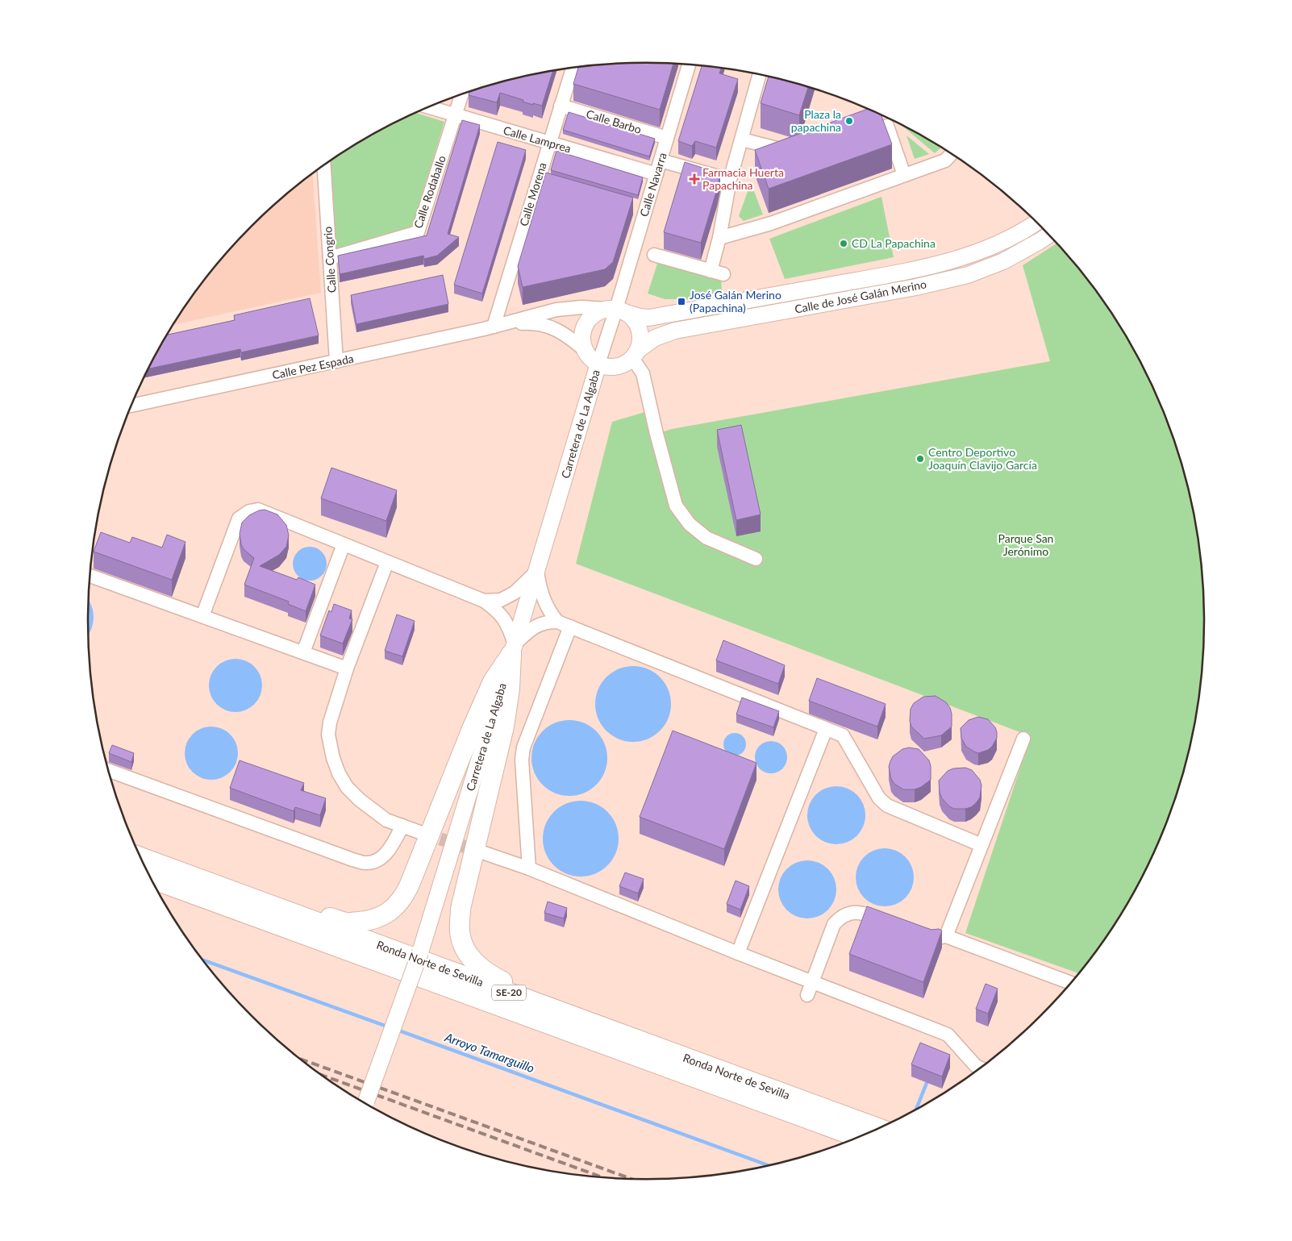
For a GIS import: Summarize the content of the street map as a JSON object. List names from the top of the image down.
{
  "streets": {
    "highway": ["Ronda Norte de Sevilla", "SE-20"],
    "main road": ["Calle de José Galán Merino", "Carretera de La Algaba"],
    "street": [
      "Calle Barbo",
      "Calle Lamprea",
      "Calle Navarra",
      "Calle Rodaballo",
      "Calle Morena",
      "Calle Congrio",
      "Calle Pez Espada"
    ]
  },
  "crossings": [
    ["Calle Barbo", "Calle Navarra"],
    ["Calle Barbo", "Calle Morena"],
    ["Calle Lamprea", "Calle Navarra"],
    ["Calle Lamprea", "Calle Rodaballo"],
    ["Calle Lamprea", "Calle Morena"],
    ["Calle Navarra", "Calle de José Galán Merino"],
    ["Calle Navarra", "Calle Pez Espada"],
    ["Calle Navarra", "Carretera de La Algaba"],
    ["Calle Rodaballo", "Calle Congrio"],
    ["Calle Morena", "Calle Pez Espada"],
    ["Calle Congrio", "Calle Pez Espada"],
    ["Calle de José Galán Merino", "Calle Pez Espada"],
    ["Calle de José Galán Merino", "Carretera de La Algaba"]
  ],
  "water": ["Arroyo Tamarguillo"],
  "parks": ["Parque San Jerónimo"],
  "places": {
    "other": ["Plaza la papachina", "CD La Papachina", "Centro Deportivo Joaquín Clavijo García"],
    "health": ["Farmacia Huerta Papachina"],
    "transit": ["José Galán Merino (Papachina)"]
  }
}
